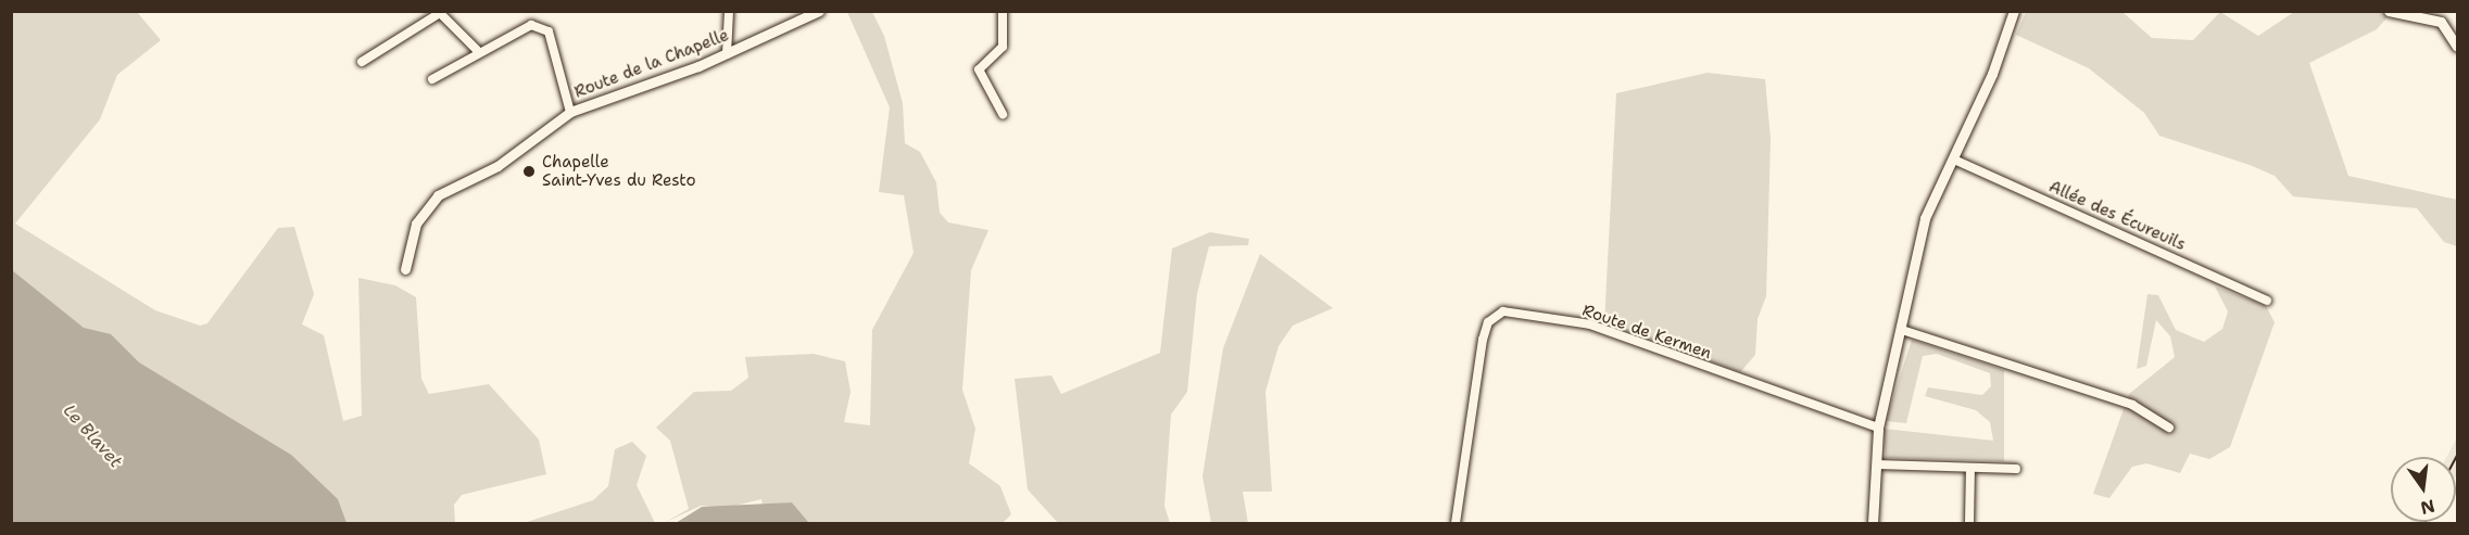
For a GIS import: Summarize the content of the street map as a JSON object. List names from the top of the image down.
{
  "streets": {
    "street": ["Route de la Chapelle", "Allée des Écureuils", "Route de Kermen"]
  },
  "water": ["Le Blavet"],
  "places": ["Chapelle Saint-Yves du Resto"],
  "north": "bottom"
}
